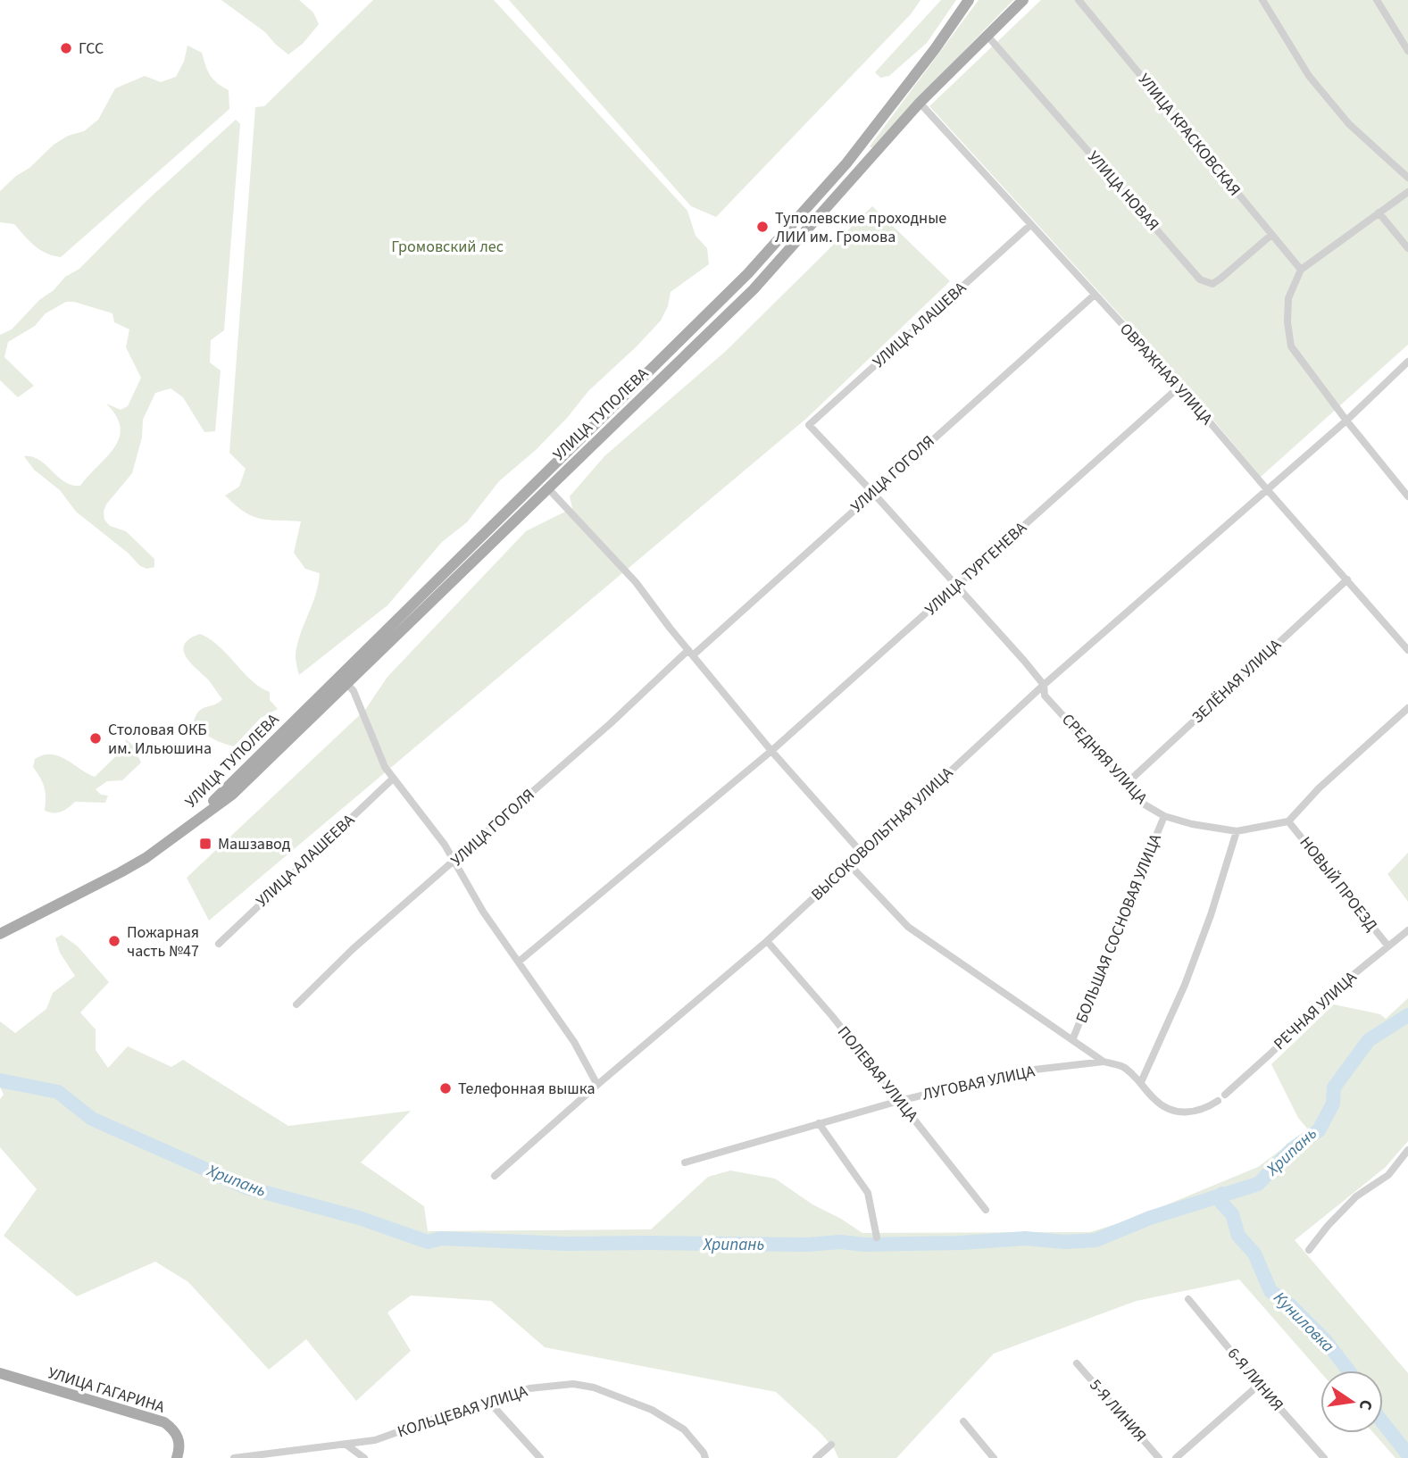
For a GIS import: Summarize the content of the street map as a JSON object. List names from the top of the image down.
{
  "streets": {
    "main road": ["УЛИЦА ТУПОЛЕВА", "УЛИЦА ГАГАРИНА"],
    "street": [
      "УЛИЦА КРАСКОВСКАЯ",
      "УЛИЦА НОВАЯ",
      "УЛИЦА АЛАШЕВА",
      "ОВРАЖНАЯ УЛИЦА",
      "УЛИЦА ГОГОЛЯ",
      "УЛИЦА ТУРГЕНЕВА",
      "ЗЕЛЁНАЯ УЛИЦА",
      "СРЕДНЯЯ УЛИЦА",
      "ВЫСОКОВОЛЬТНАЯ УЛИЦА",
      "УЛИЦА АЛАШЕЕВА",
      "НОВЫЙ ПРОЕЗД",
      "БОЛЬШАЯ СОСНОВАЯ УЛИЦА",
      "РЕЧНАЯ УЛИЦА",
      "ПОЛЕВАЯ УЛИЦА",
      "ЛУГОВАЯ УЛИЦА",
      "6-Я ЛИНИЯ",
      "5-Я ЛИНИЯ",
      "КОЛЬЦЕВАЯ УЛИЦА"
    ]
  },
  "crossings": [
    ["УЛИЦА КРАСКОВСКАЯ", "УЛИЦА НОВАЯ"],
    ["УЛИЦА НОВАЯ", "УЛИЦА ТУПОЛЕВА"],
    ["УЛИЦА АЛАШЕВА", "ОВРАЖНАЯ УЛИЦА"],
    ["УЛИЦА АЛАШЕВА", "СРЕДНЯЯ УЛИЦА"],
    ["ОВРАЖНАЯ УЛИЦА", "УЛИЦА ТУПОЛЕВА"],
    ["ОВРАЖНАЯ УЛИЦА", "УЛИЦА ГОГОЛЯ"],
    ["ОВРАЖНАЯ УЛИЦА", "УЛИЦА ТУРГЕНЕВА"],
    ["ОВРАЖНАЯ УЛИЦА", "ЗЕЛЁНАЯ УЛИЦА"],
    ["ОВРАЖНАЯ УЛИЦА", "ВЫСОКОВОЛЬТНАЯ УЛИЦА"],
    ["УЛИЦА ГОГОЛЯ", "СРЕДНЯЯ УЛИЦА"],
    ["УЛИЦА ТУРГЕНЕВА", "СРЕДНЯЯ УЛИЦА"],
    ["ЗЕЛЁНАЯ УЛИЦА", "СРЕДНЯЯ УЛИЦА"],
    ["СРЕДНЯЯ УЛИЦА", "ВЫСОКОВОЛЬТНАЯ УЛИЦА"],
    ["СРЕДНЯЯ УЛИЦА", "НОВЫЙ ПРОЕЗД"],
    ["СРЕДНЯЯ УЛИЦА", "БОЛЬШАЯ СОСНОВАЯ УЛИЦА"],
    ["ВЫСОКОВОЛЬТНАЯ УЛИЦА", "ПОЛЕВАЯ УЛИЦА"],
    ["НОВЫЙ ПРОЕЗД", "РЕЧНАЯ УЛИЦА"],
    ["ПОЛЕВАЯ УЛИЦА", "ЛУГОВАЯ УЛИЦА"]
  ],
  "water": ["Хрипань", "Куниловка"],
  "parks": ["Громовский лес"],
  "places": {
    "other": [
      "ГСС",
      "Туполевские проходные ЛИИ им. Громова",
      "Столовая ОКБ им. Ильюшина",
      "Пожарная часть №47",
      "Телефонная вышка"
    ],
    "transit": ["Машзавод"]
  },
  "north": "right"
}
